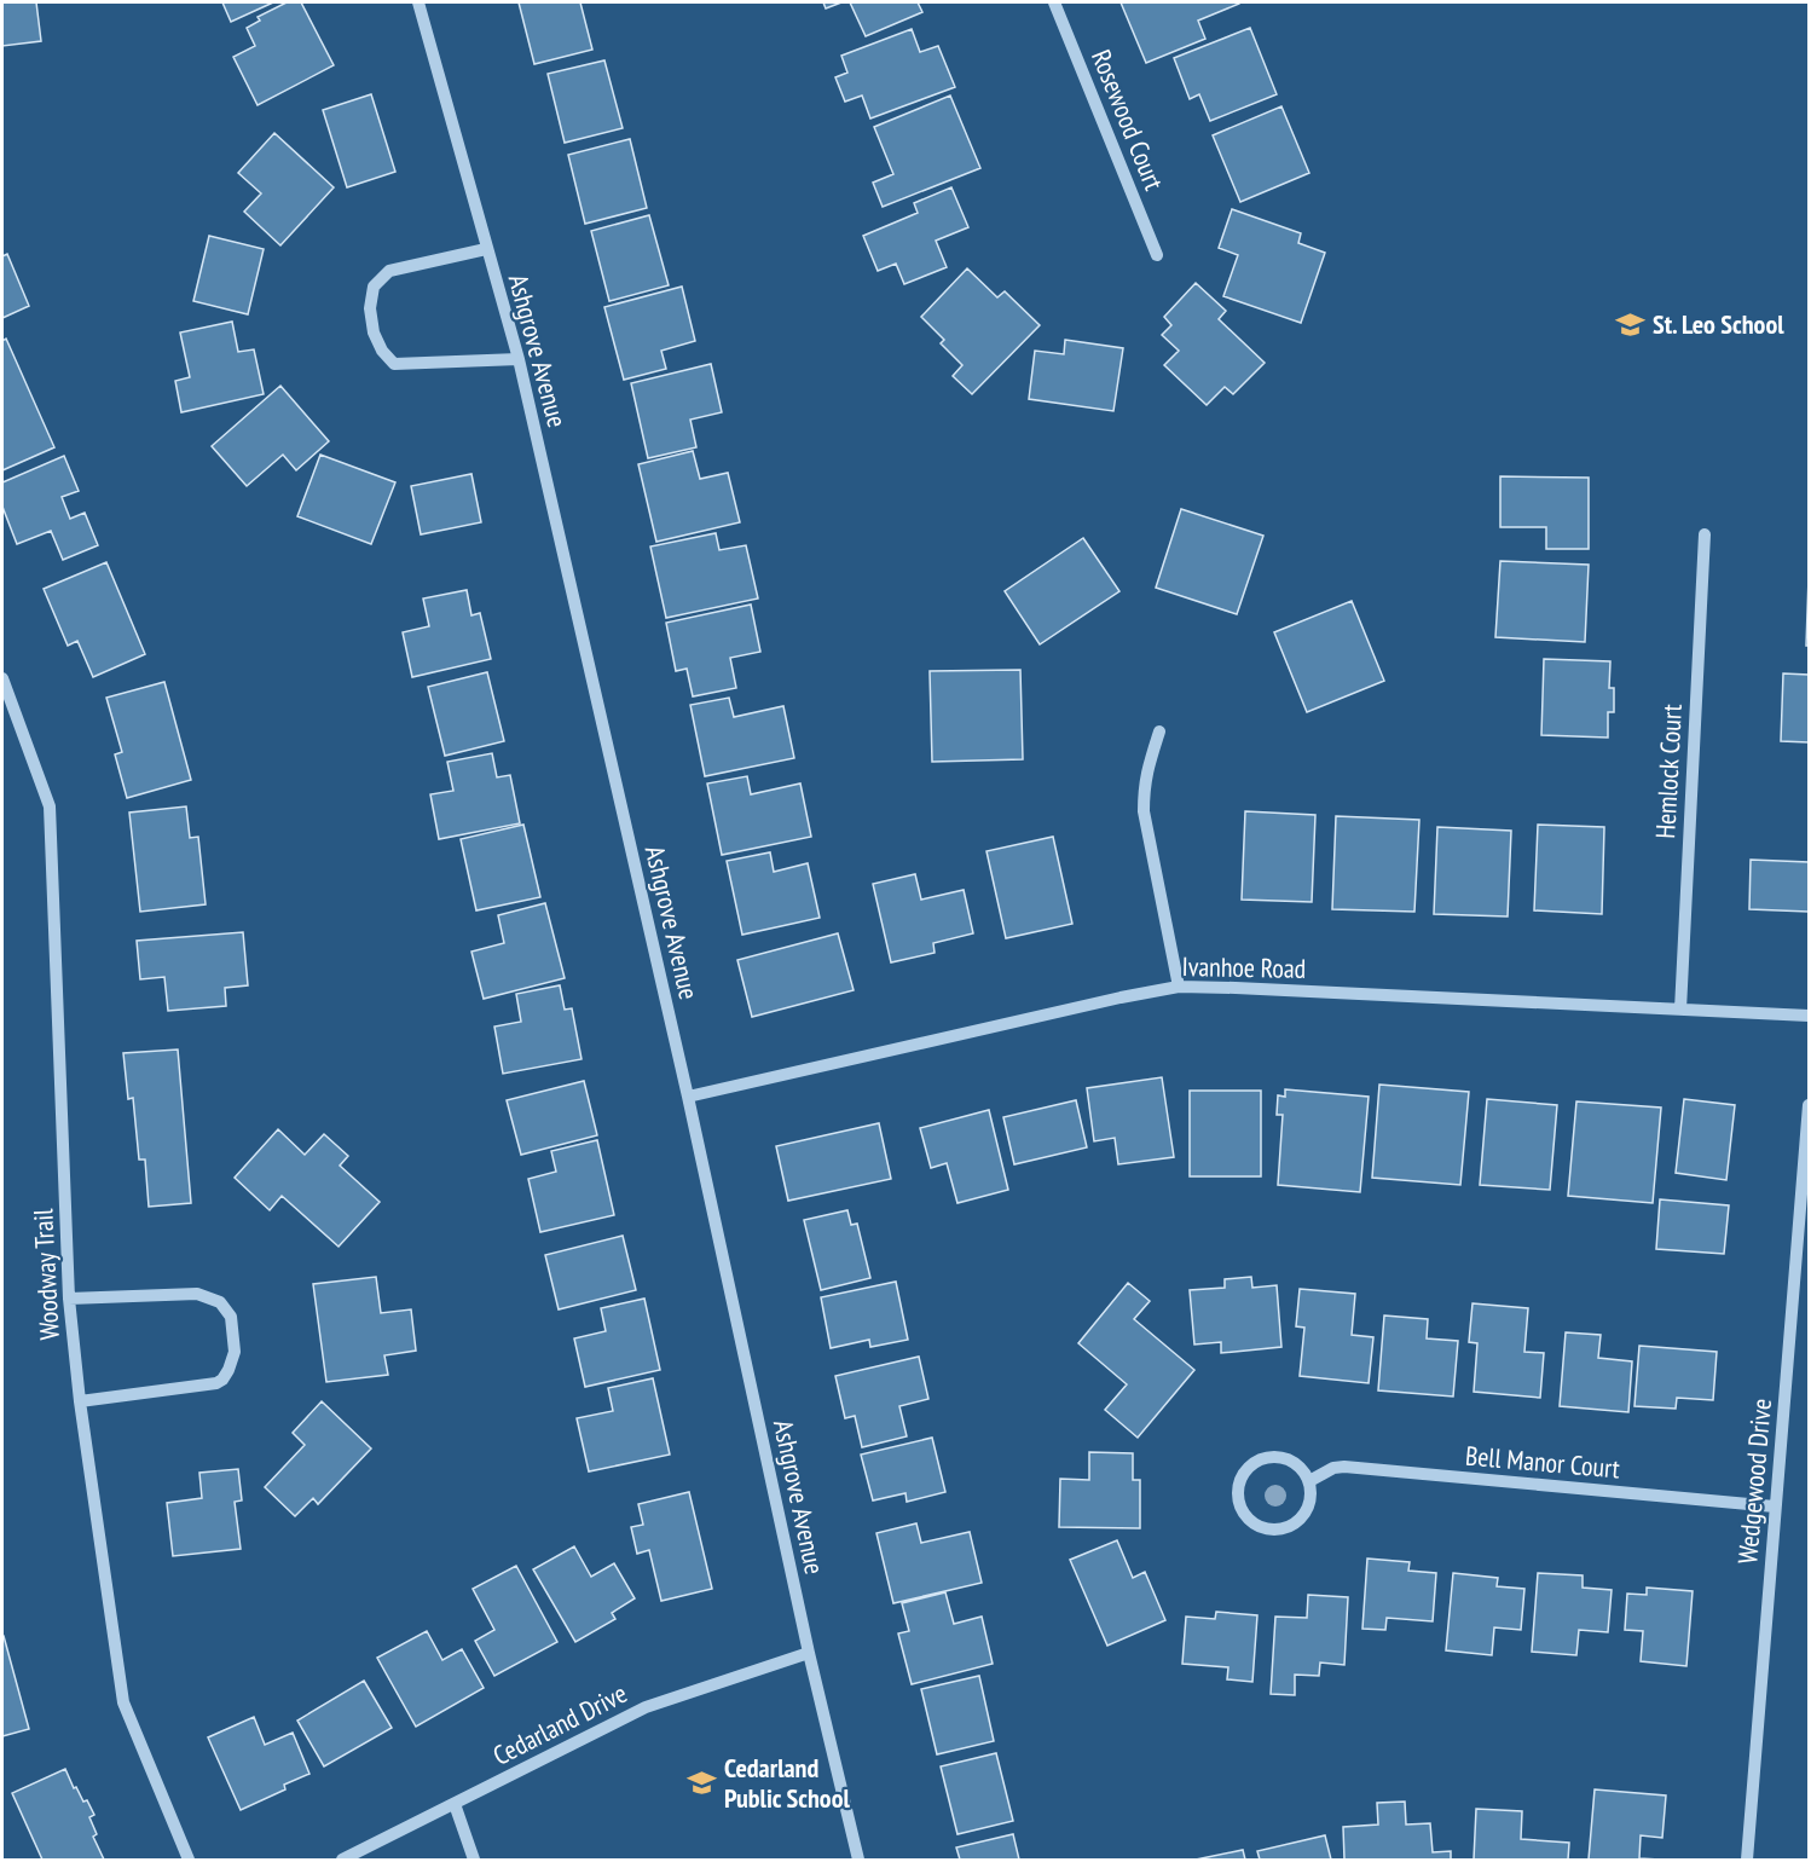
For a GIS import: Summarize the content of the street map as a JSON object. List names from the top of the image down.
{
  "streets": {
    "street": [
      "Rosewood Court",
      "Ashgrove Avenue",
      "Hemlock Court",
      "Ivanhoe Road",
      "Woodway Trail",
      "Bell Manor Court",
      "Wedgewood Drive",
      "Cedarland Drive"
    ]
  },
  "crossings": [
    ["Ashgrove Avenue", "Ivanhoe Road"],
    ["Ashgrove Avenue", "Cedarland Drive"],
    ["Hemlock Court", "Ivanhoe Road"],
    ["Bell Manor Court", "Wedgewood Drive"]
  ],
  "places": {
    "school or university": ["St. Leo School", "Cedarland Public School"]
  }
}
